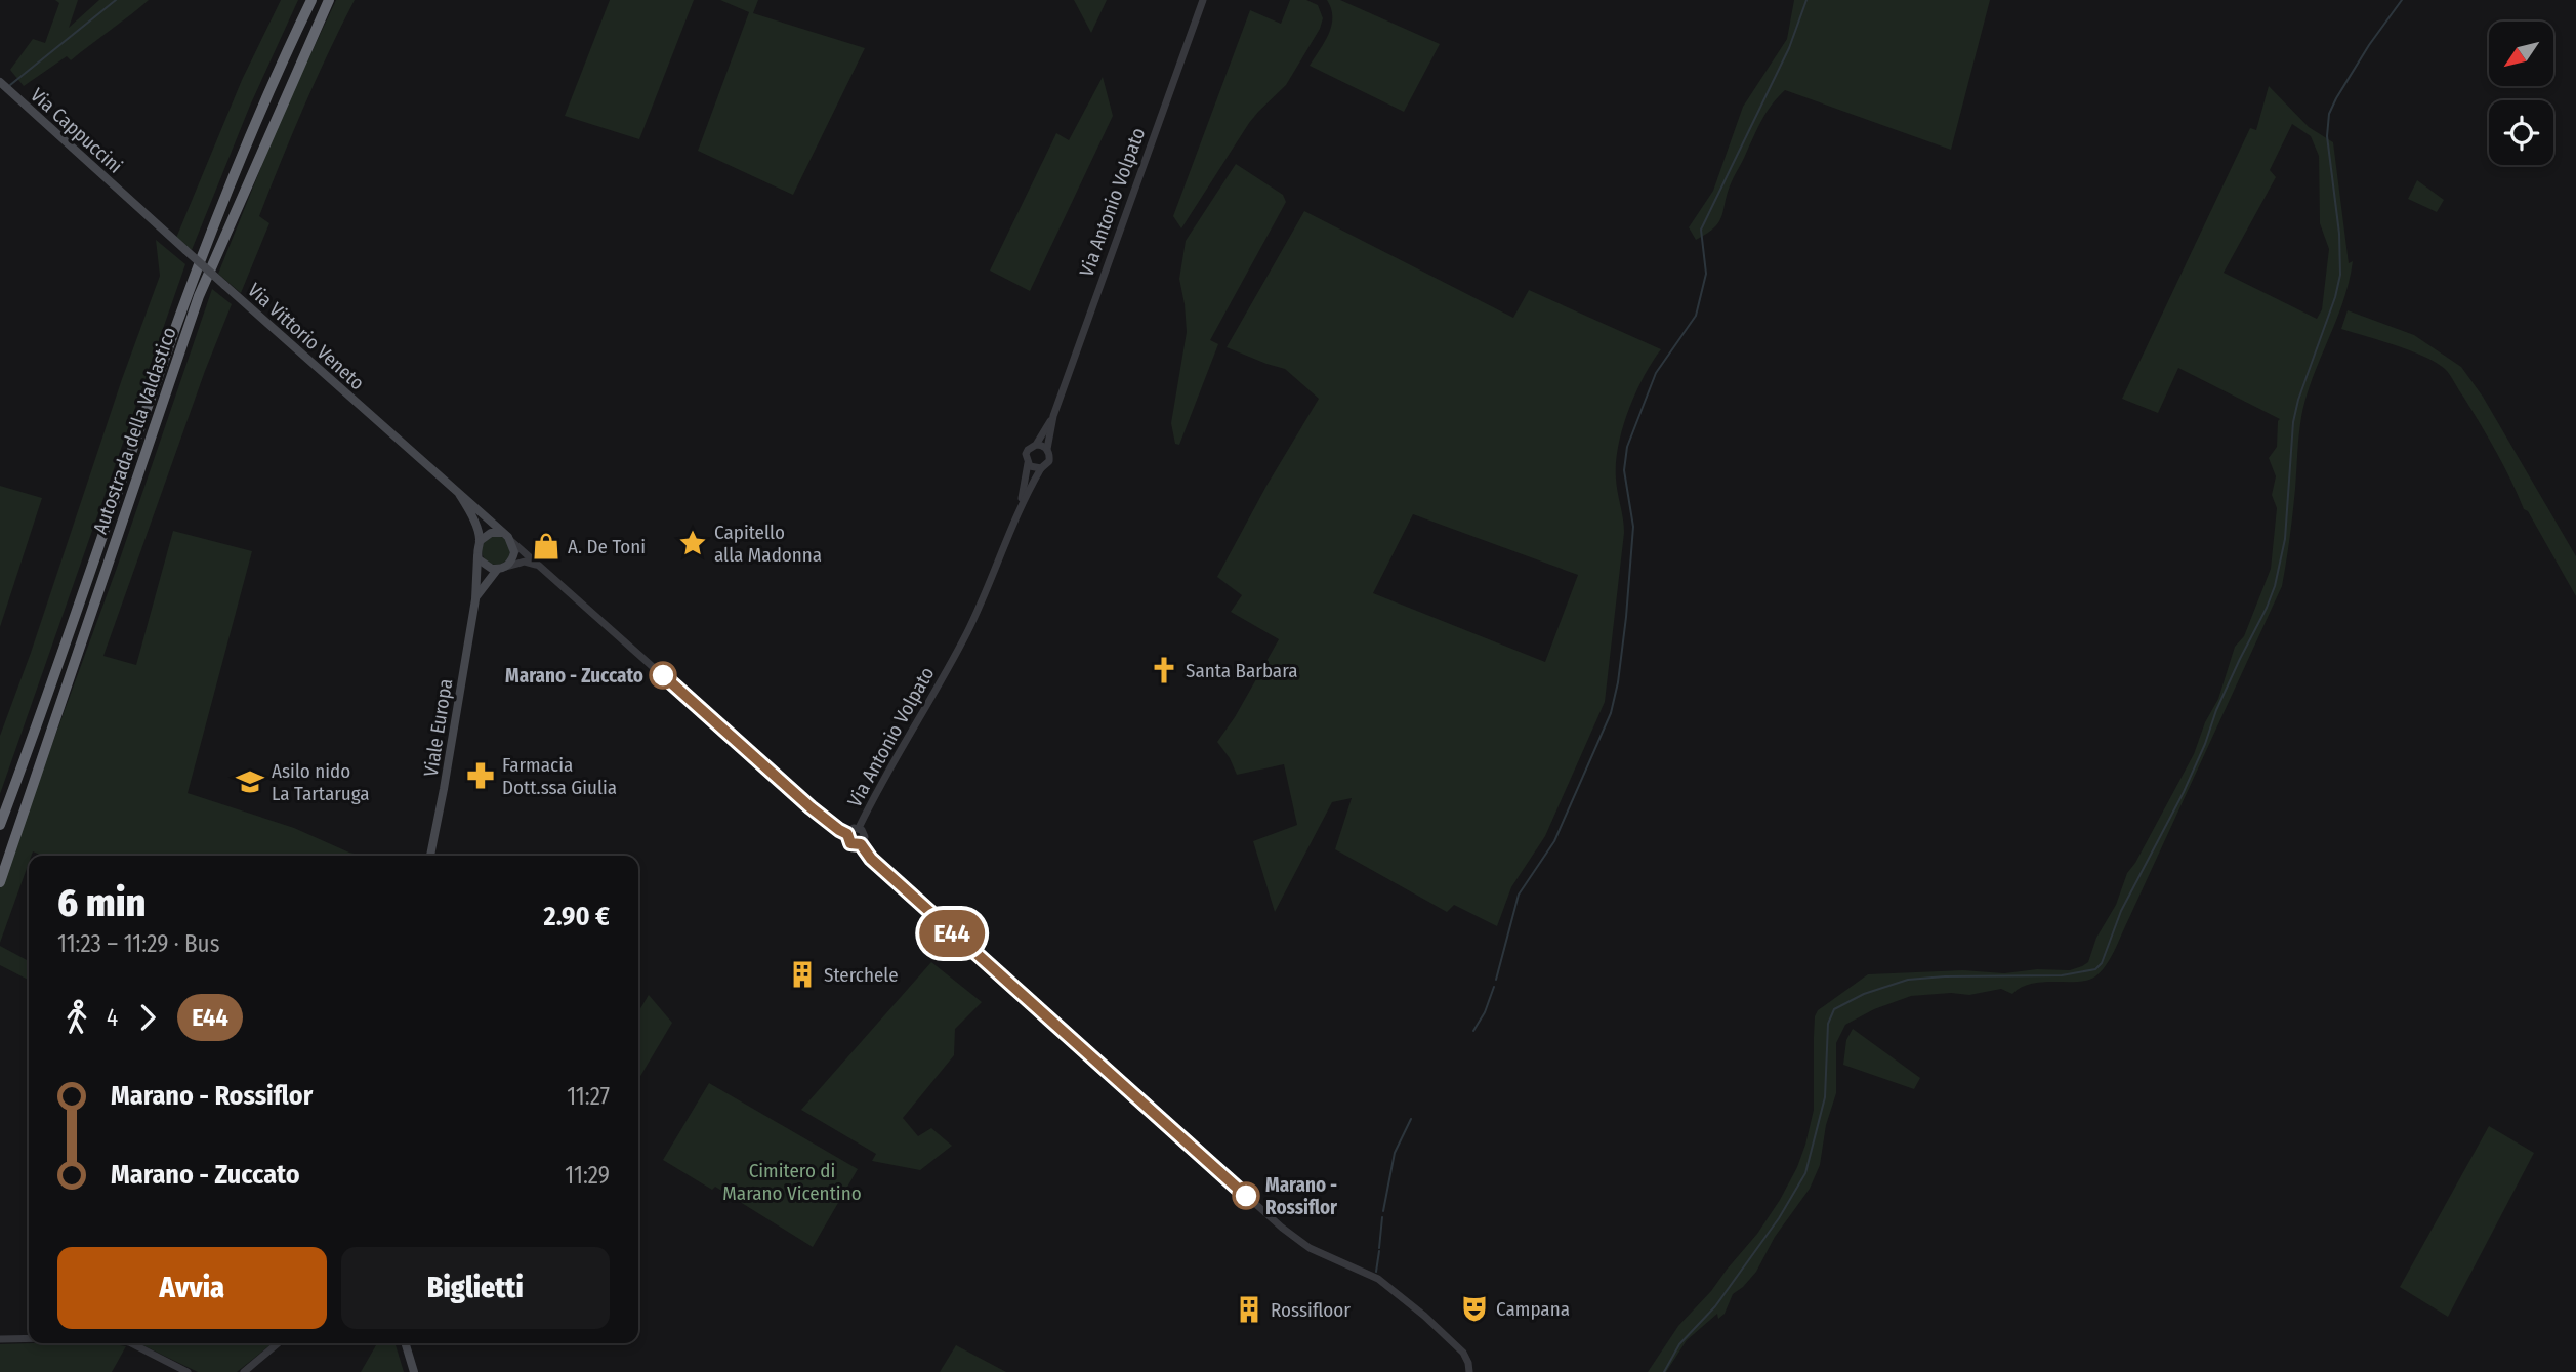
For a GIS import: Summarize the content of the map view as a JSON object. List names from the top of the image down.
{
  "streets": {
    "highway": ["Autostrada della Valdastico"],
    "main road": ["Via Cappuccini", "Via Vittorio Veneto", "Viale Europa"],
    "street": ["Via Antonio Volpato"]
  },
  "crossings": [
    ["Via Cappuccini", "Via Vittorio Veneto"],
    ["Via Antonio Volpato", "Via Vittorio Veneto"],
    ["Via Vittorio Veneto", "Viale Europa"]
  ],
  "parks": ["Cimitero di Marano Vicentino"],
  "places": {
    "place": ["Capitello alla Madonna"],
    "shop": ["A. De Toni"],
    "church": ["Santa Barbara"],
    "other": ["Marano - Zuccato", "Marano - Rossiflor"],
    "pharmacy": ["Farmacia Dott.ssa Giulia"],
    "school or university": ["Asilo nido La Tartaruga"],
    "building": ["Sterchele", "Rossifloor"],
    "theatre": ["Campana"]
  },
  "lines": ["bus line E44"],
  "north": "bottom left",
  "page": {
    "on_map": "E44",
    "heading": ["6 min", "11:23 – 11:29 · Bus", "2.90 €"],
    "legs": ["4", "E44"],
    "list": [
      {
        "name": "Marano - Rossiflor",
        "value": "11:27"
      },
      {
        "name": "Marano - Zuccato",
        "value": "11:29"
      }
    ],
    "buttons": ["Avvia", "Biglietti"]
  }
}
